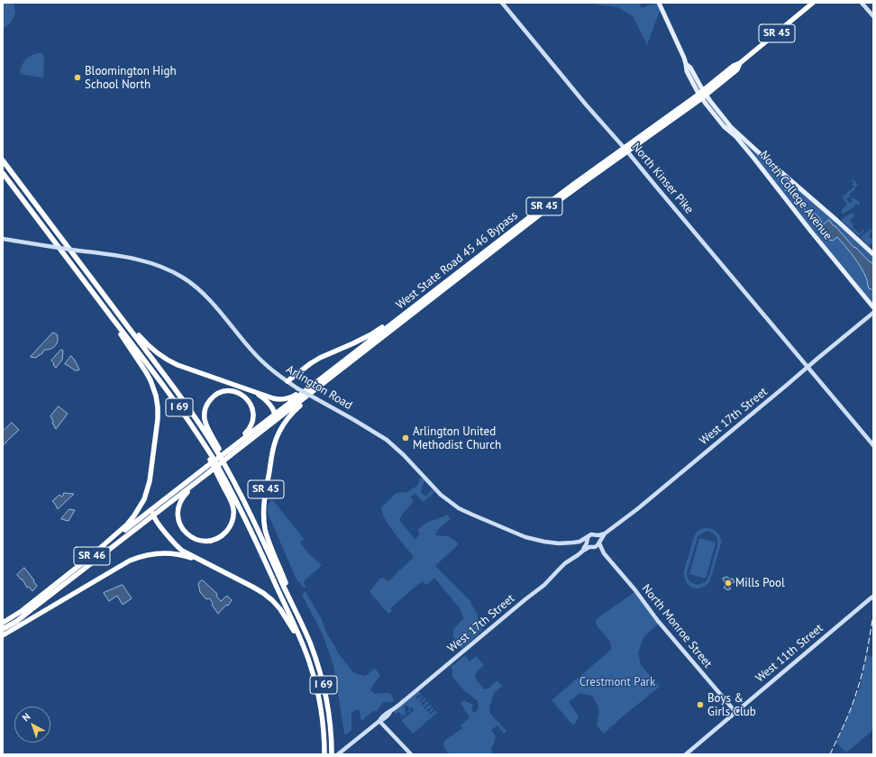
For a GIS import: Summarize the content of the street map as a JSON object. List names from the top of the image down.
{
  "streets": {
    "highway": [
      "SR 45",
      "West State Road 45 46 Bypass",
      "I 69",
      "SR 46"
    ],
    "main road": ["North College Avenue"],
    "street": [
      "North Kinser Pike",
      "Arlington Road",
      "West 17th Street",
      "North Monroe Street",
      "West 11th Street"
    ]
  },
  "crossings": [
    ["SR 45", "North College Avenue"],
    ["SR 45", "West State Road 45 46 Bypass"],
    ["SR 45", "I 69"],
    ["SR 45", "SR 46"],
    ["North Kinser Pike", "West State Road 45 46 Bypass"],
    ["North Kinser Pike", "West 17th Street"],
    ["North College Avenue", "West State Road 45 46 Bypass"],
    ["West State Road 45 46 Bypass", "SR 46"],
    ["Arlington Road", "West 17th Street"],
    ["Arlington Road", "North Monroe Street"],
    ["West 17th Street", "North Monroe Street"],
    ["North Monroe Street", "West 11th Street"]
  ],
  "parks": ["Crestmont Park"],
  "places": [
    "Bloomington High School North",
    "Arlington United Methodist Church",
    "Mills Pool",
    "Boys & Girls Club"
  ],
  "north": "top left"
}
